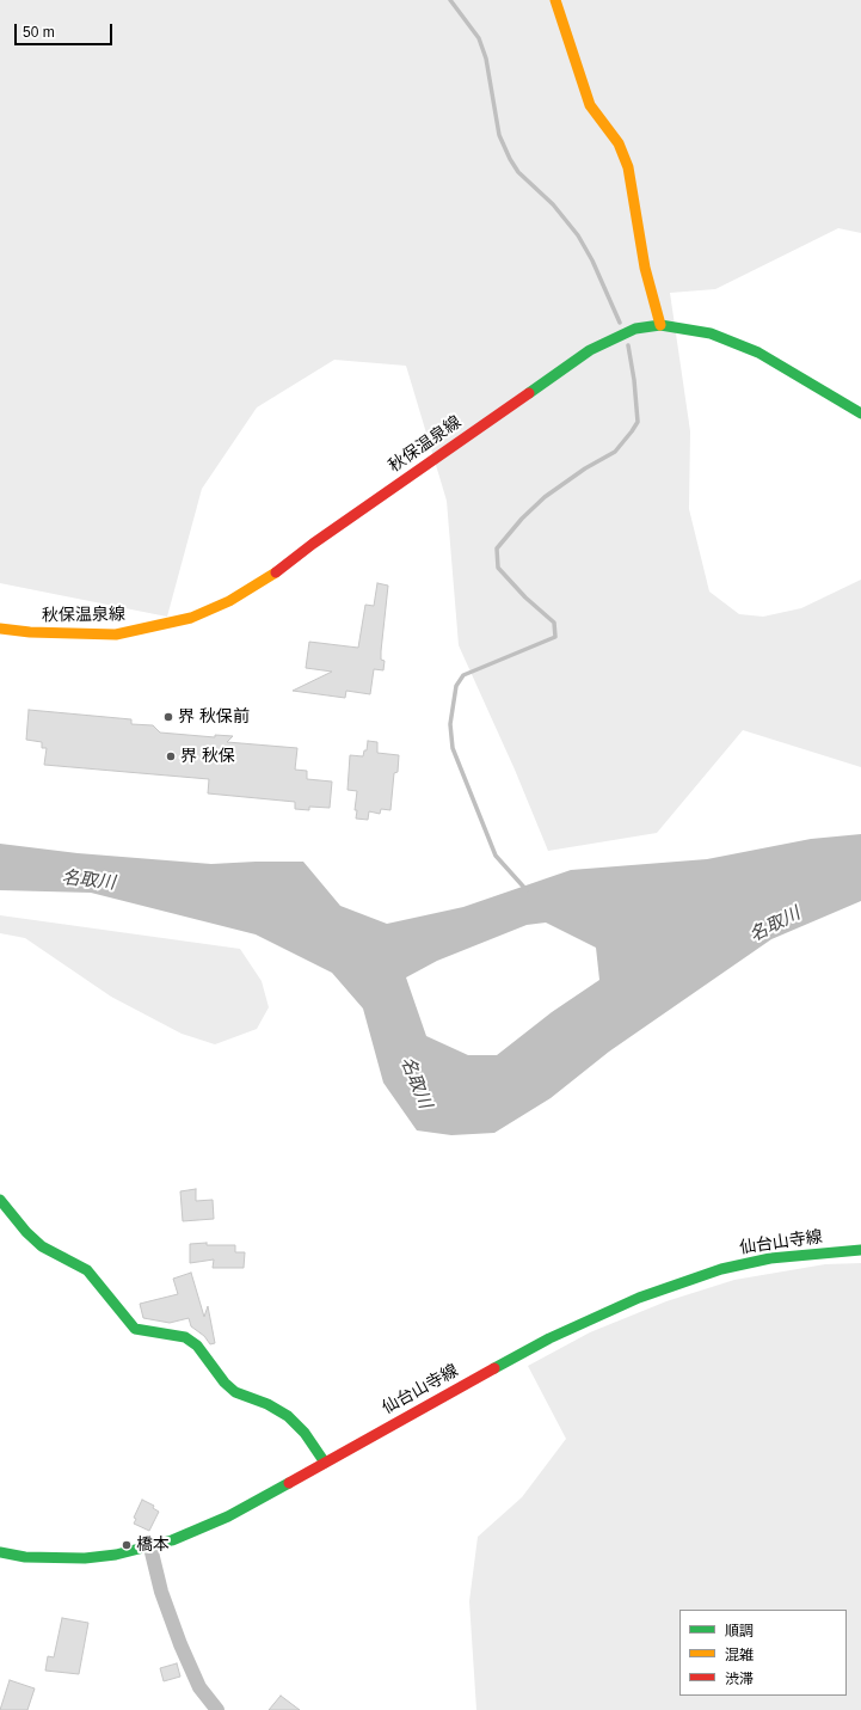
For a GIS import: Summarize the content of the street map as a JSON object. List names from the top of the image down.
{
  "streets": {
    "main road": ["秋保温泉線", "仙台山寺線"]
  },
  "water": ["名取川"],
  "places": ["界 秋保前", "界 秋保", "橋本"],
  "legend": ["順調", "混雑", "渋滞"],
  "scale_bar": "50 m"
}
